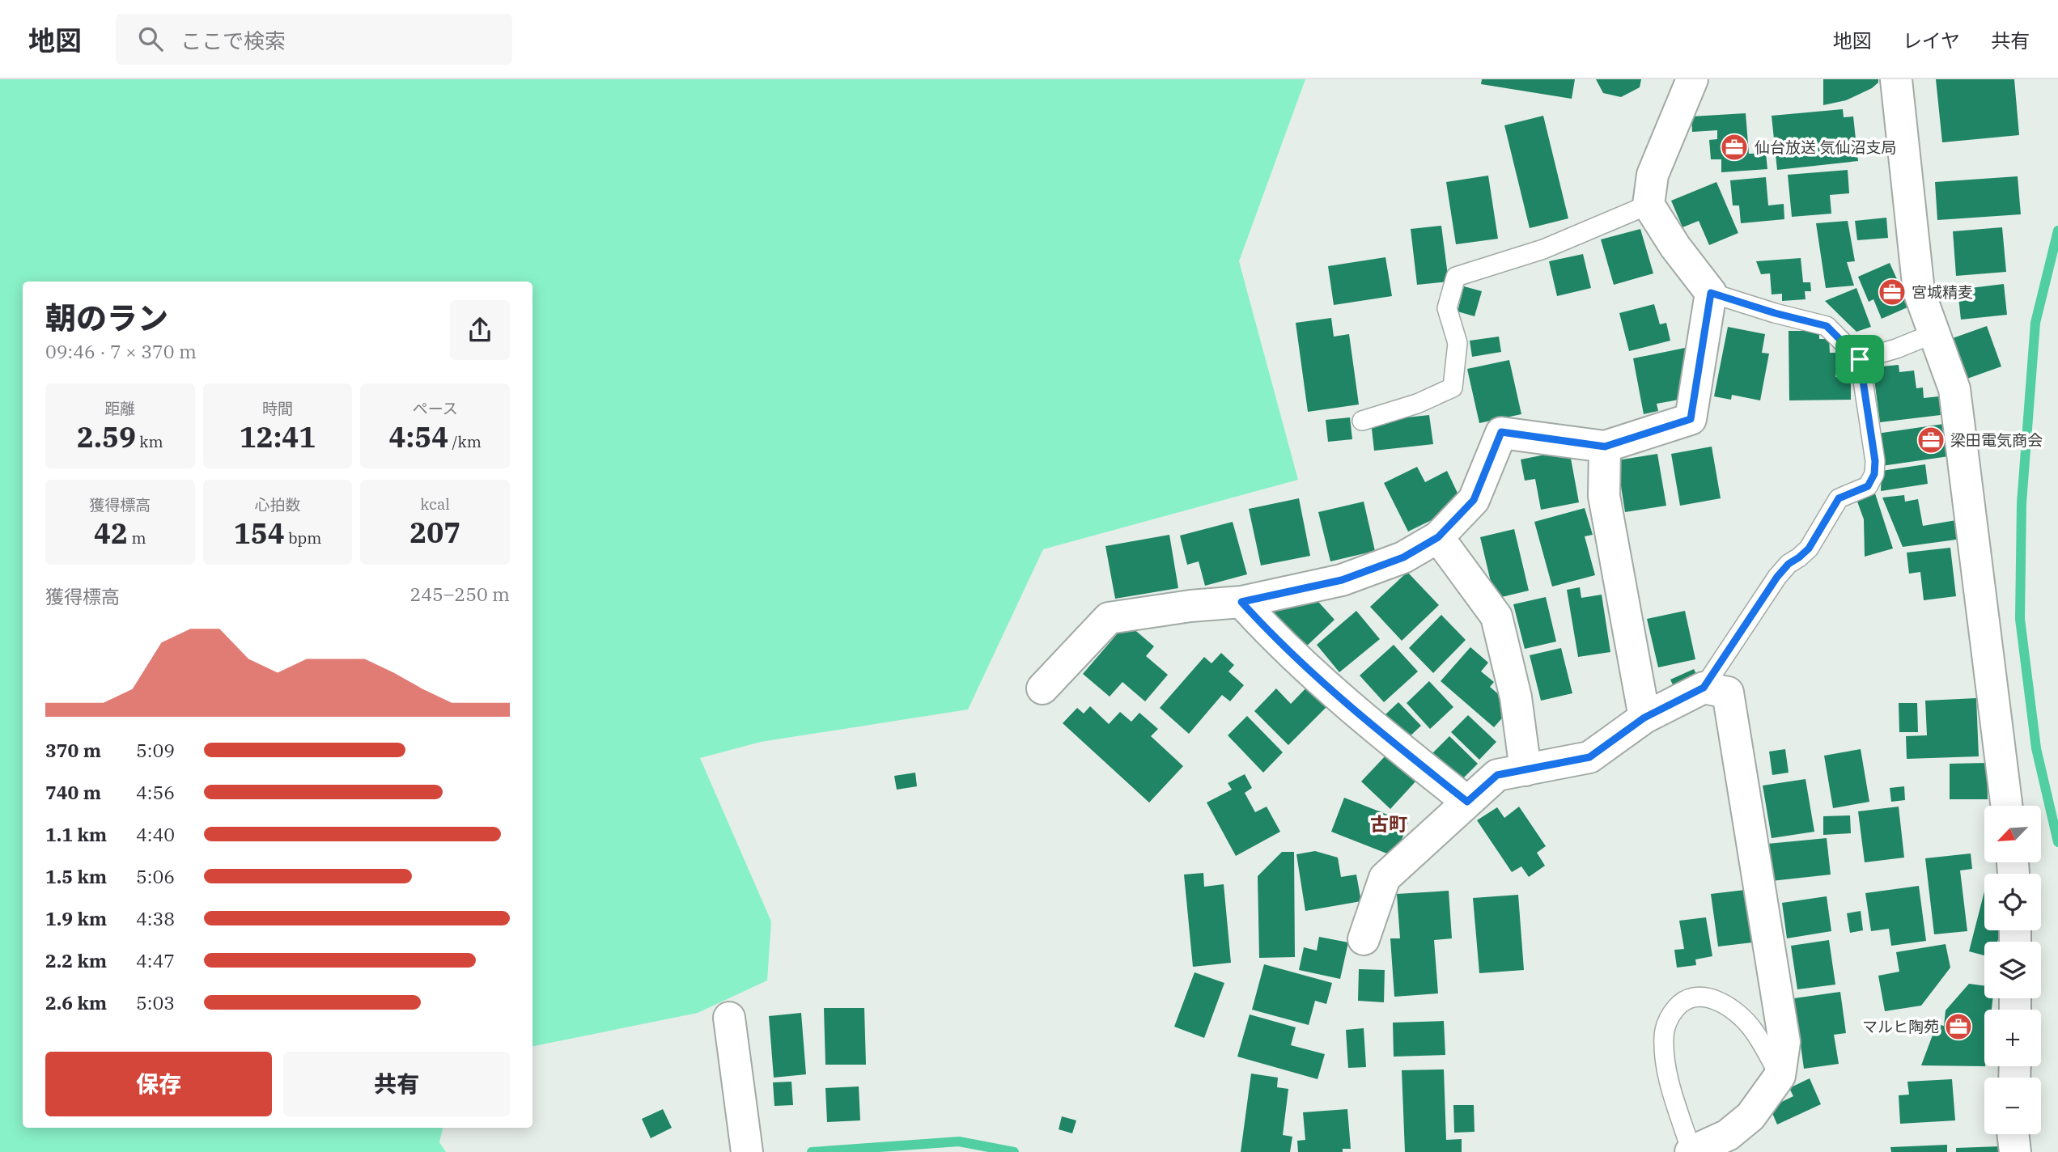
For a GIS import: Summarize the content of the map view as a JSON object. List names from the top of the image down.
{
  "districts": ["古町"],
  "places": {
    "office": [
      "仙台放送 気仙沼支局",
      "宮城精麦",
      "梁田電気商会",
      "マルヒ陶苑"
    ]
  },
  "north": "bottom left",
  "page": {
    "header": "地図",
    "search": "ここで検索",
    "nav": ["地図", "レイヤ", "共有"],
    "heading": ["朝のラン", "09:46 · 7 × 370 m"],
    "stats": [
      ["距離", "2.59 km"],
      ["時間", "12:41"],
      ["ペース", "4:54 /km"],
      ["獲得標高", "42 m"],
      ["心拍数", "154 bpm"],
      ["kcal", "207"]
    ],
    "chart": ["獲得標高", "245–250 m"],
    "list": [
      {
        "name": "370 m",
        "note": "5:09"
      },
      {
        "name": "740 m",
        "note": "4:56"
      },
      {
        "name": "1.1 km",
        "note": "4:40"
      },
      {
        "name": "1.5 km",
        "note": "5:06"
      },
      {
        "name": "1.9 km",
        "note": "4:38"
      },
      {
        "name": "2.2 km",
        "note": "4:47"
      },
      {
        "name": "2.6 km",
        "note": "5:03"
      }
    ],
    "map_buttons": ["+", "−"],
    "buttons": ["保存", "共有"]
  }
}
